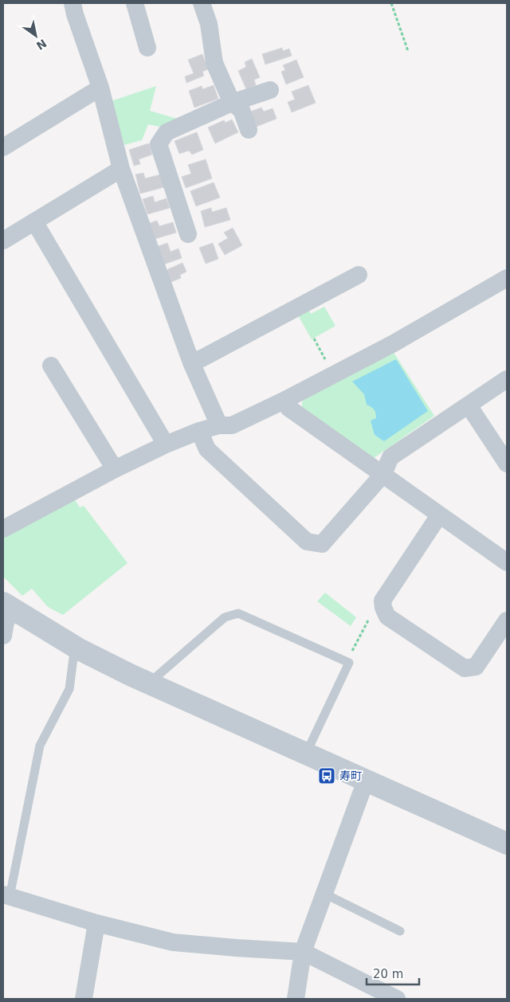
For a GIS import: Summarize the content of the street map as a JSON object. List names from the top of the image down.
{
  "places": {
    "bus stop": ["寿町"]
  },
  "scale_bar": "20 m",
  "north": "bottom right"
}
